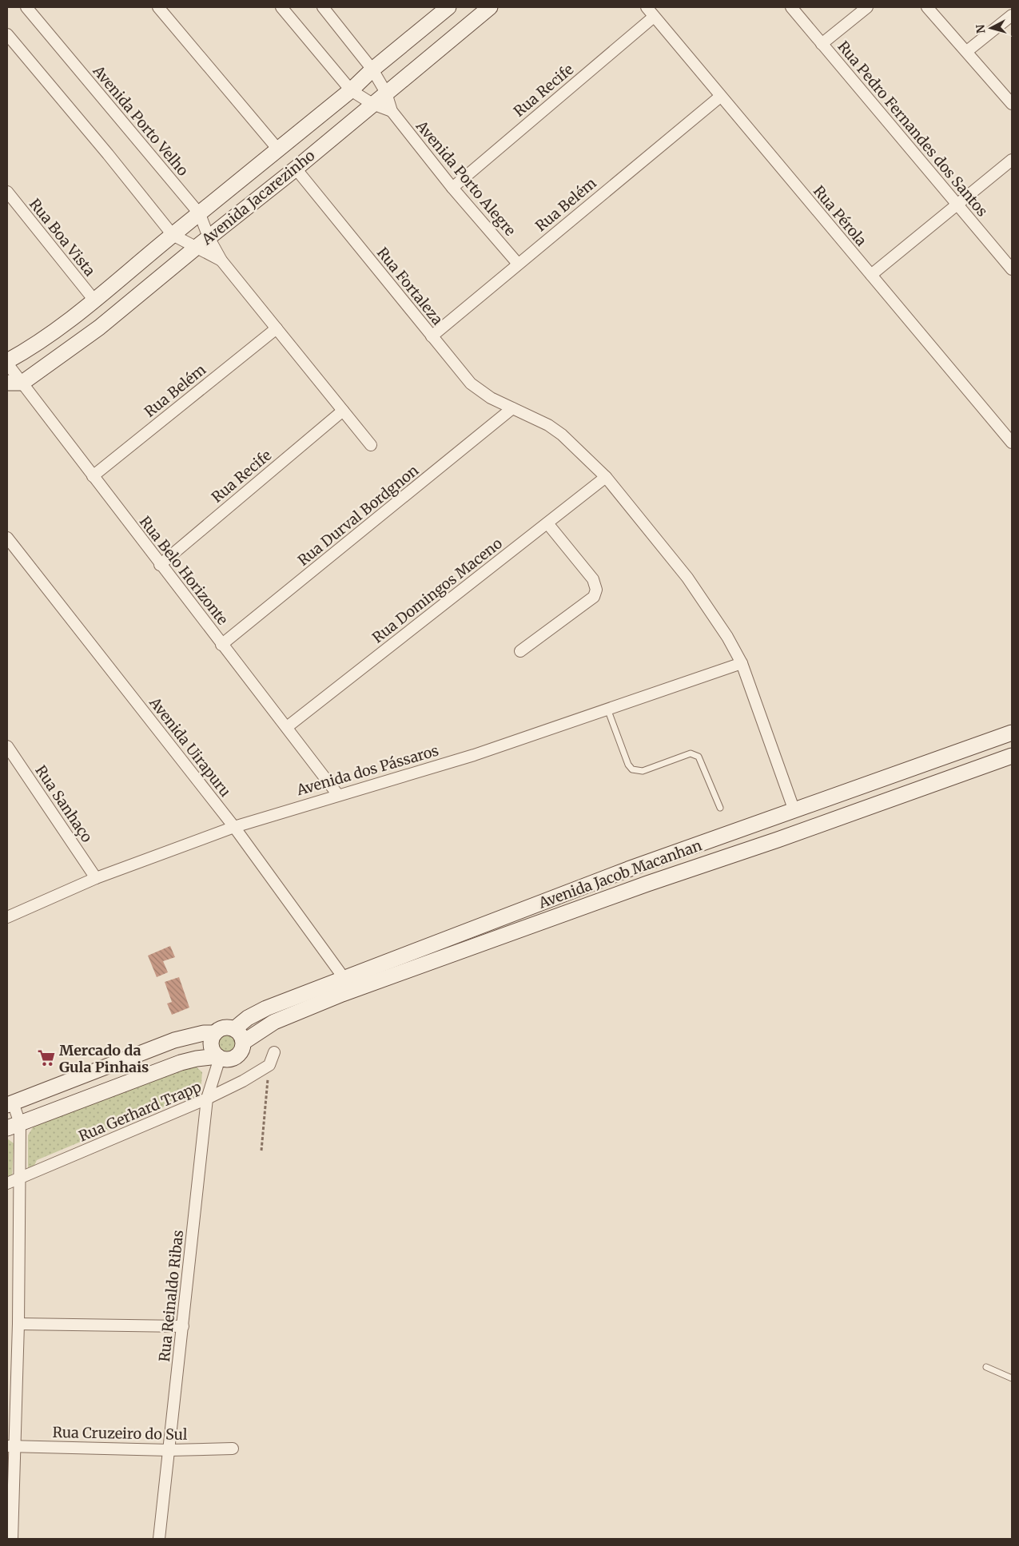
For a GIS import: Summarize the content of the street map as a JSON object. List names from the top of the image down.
{
  "streets": {
    "main road": ["Avenida Jacarezinho", "Avenida Jacob Macanhan"],
    "street": [
      "Rua Recife",
      "Avenida Porto Velho",
      "Rua Pedro Fernandes dos Santos",
      "Avenida Porto Alegre",
      "Rua Belém",
      "Rua Pérola",
      "Rua Boa Vista",
      "Rua Fortaleza",
      "Rua Durval Bordgnon",
      "Rua Belo Horizonte",
      "Rua Domingos Maceno",
      "Avenida Uirapuru",
      "Avenida dos Pássaros",
      "Rua Sanhaço",
      "Rua Gerhard Trapp",
      "Rua Reinaldo Ribas",
      "Rua Cruzeiro do Sul"
    ]
  },
  "crossings": [
    ["Rua Recife", "Avenida Porto Velho"],
    ["Rua Recife", "Avenida Porto Alegre"],
    ["Rua Recife", "Rua Pérola"],
    ["Rua Recife", "Rua Belo Horizonte"],
    ["Avenida Porto Velho", "Avenida Jacarezinho"],
    ["Avenida Porto Velho", "Rua Belém"],
    ["Avenida Porto Alegre", "Avenida Jacarezinho"],
    ["Avenida Porto Alegre", "Rua Belém"],
    ["Avenida Jacarezinho", "Rua Boa Vista"],
    ["Avenida Jacarezinho", "Rua Fortaleza"],
    ["Avenida Jacarezinho", "Rua Belo Horizonte"],
    ["Rua Belém", "Rua Pérola"],
    ["Rua Belém", "Rua Fortaleza"],
    ["Rua Belém", "Rua Belo Horizonte"],
    ["Rua Fortaleza", "Rua Durval Bordgnon"],
    ["Rua Fortaleza", "Rua Domingos Maceno"],
    ["Rua Fortaleza", "Avenida dos Pássaros"],
    ["Rua Fortaleza", "Avenida Jacob Macanhan"],
    ["Rua Durval Bordgnon", "Rua Belo Horizonte"],
    ["Rua Belo Horizonte", "Rua Domingos Maceno"],
    ["Rua Belo Horizonte", "Avenida dos Pássaros"],
    ["Avenida Uirapuru", "Avenida dos Pássaros"],
    ["Avenida Uirapuru", "Avenida Jacob Macanhan"],
    ["Avenida dos Pássaros", "Rua Sanhaço"],
    ["Avenida Jacob Macanhan", "Rua Reinaldo Ribas"],
    ["Rua Gerhard Trapp", "Rua Reinaldo Ribas"],
    ["Rua Reinaldo Ribas", "Rua Cruzeiro do Sul"]
  ],
  "places": {
    "supermarket": ["Mercado da Gula Pinhais"]
  },
  "north": "left"
}
